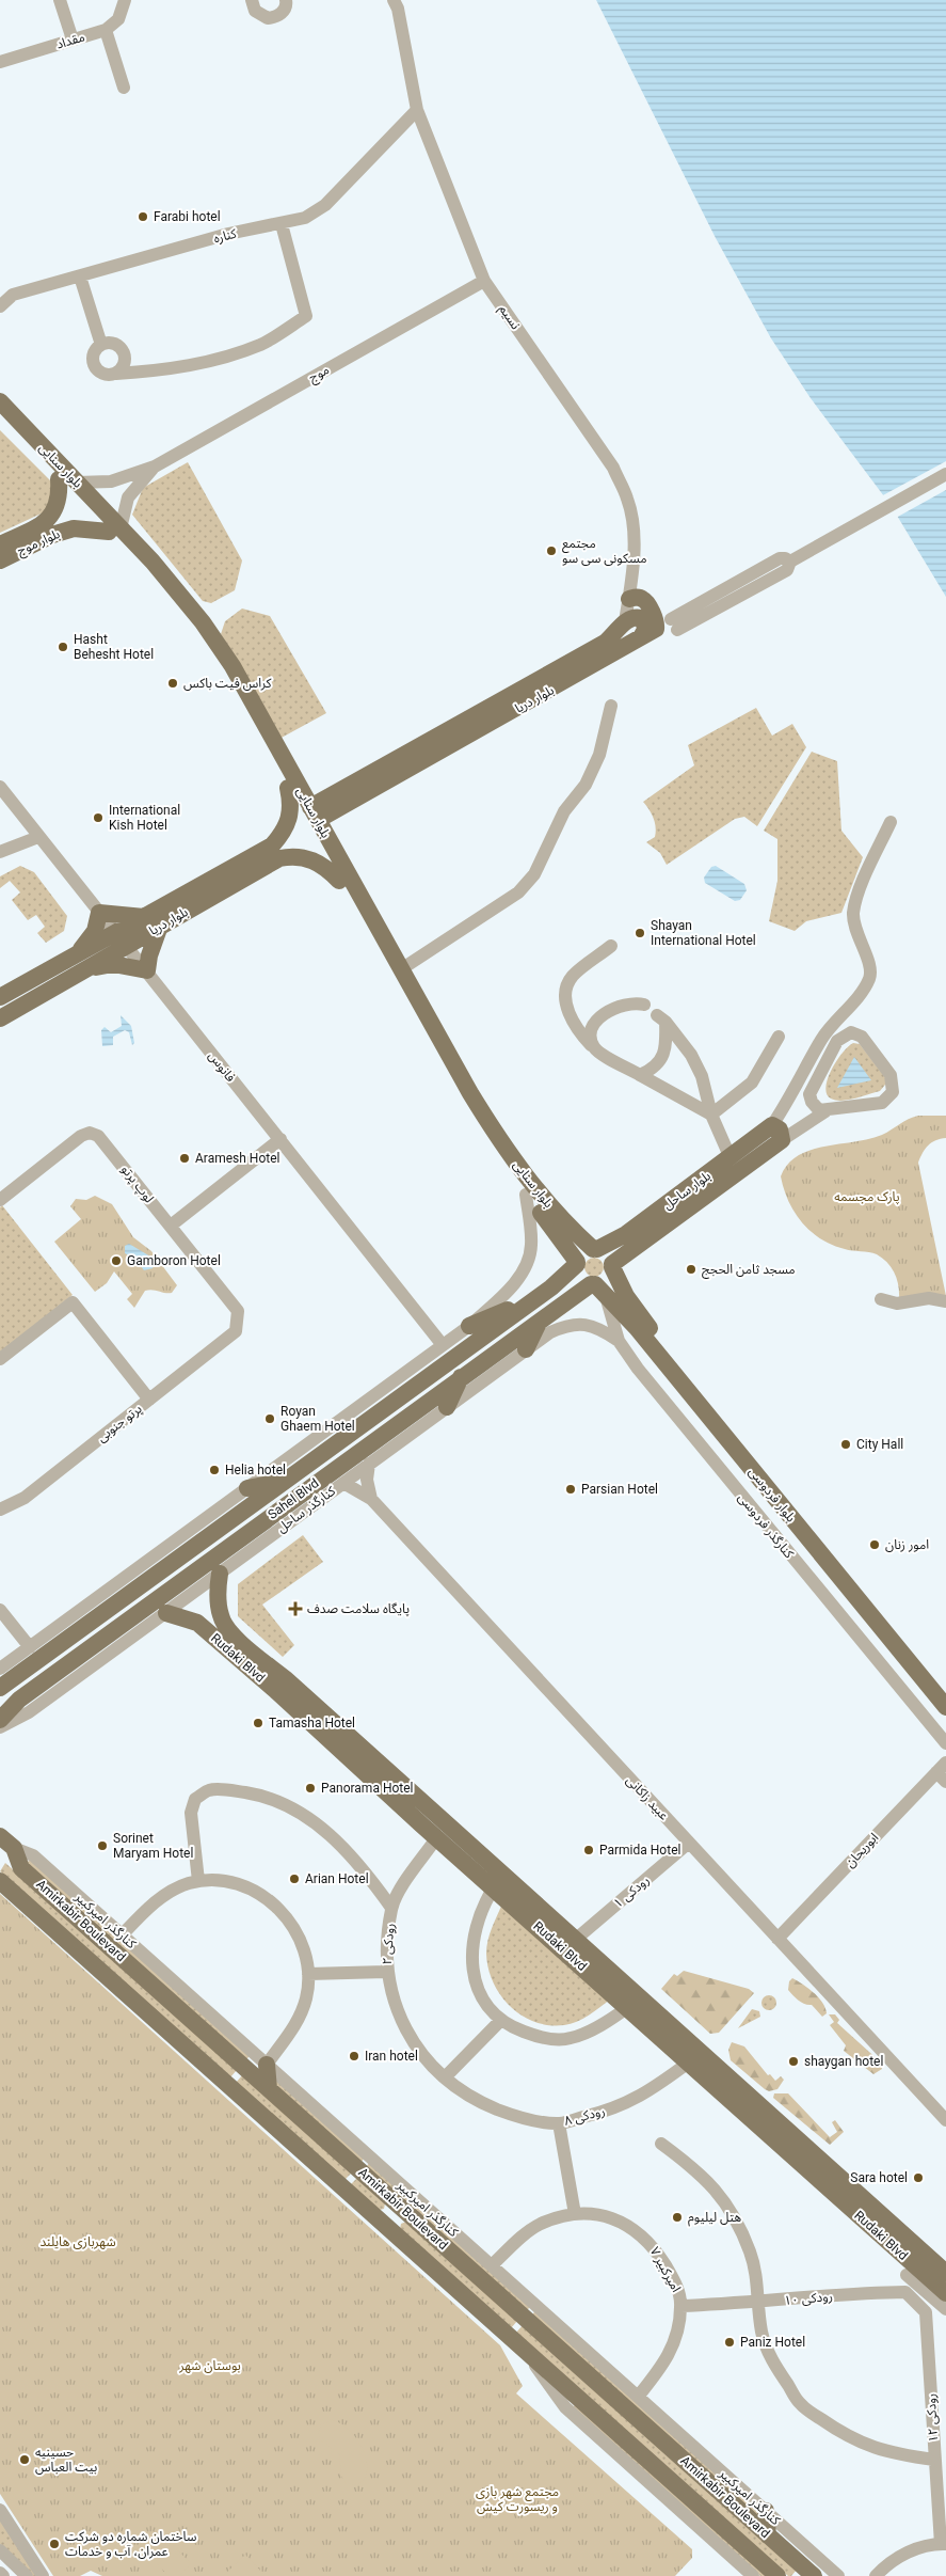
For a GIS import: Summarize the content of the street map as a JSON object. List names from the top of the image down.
{
  "streets": {
    "main road": [
      "بلوار سنایی",
      "بلوار موج",
      "بلوار دریا",
      "بلوار ساحل",
      "بلوار فردوسی",
      "Sahel Blvd",
      "Rudaki Blvd",
      "Amirkabir Boulevard"
    ],
    "street": [
      "مقداد",
      "کناره",
      "نسیم",
      "موج",
      "فانوس",
      "لوپ پرتو",
      "پرتو جنوبی",
      "کنارگذر ساحل",
      "کنارگذر فردوسی",
      "عبید زاکانی",
      "ابوریحان",
      "رودکی ۱",
      "کنارگذر امیرکبیر",
      "رودکی ۲",
      "رودکی ۸",
      "امیرکبیر ۷",
      "رودکی ۱۰",
      "رودکی ۱۲"
    ]
  },
  "crossings": [
    ["کناره", "نسیم"],
    ["نسیم", "موج"],
    ["نسیم", "بلوار دریا"],
    ["بلوار سنایی", "بلوار موج"],
    ["بلوار سنایی", "بلوار دریا"],
    ["بلوار سنایی", "بلوار ساحل"],
    ["بلوار سنایی", "بلوار فردوسی"],
    ["بلوار سنایی", "Sahel Blvd"],
    ["بلوار سنایی", "کنارگذر فردوسی"],
    ["بلوار دریا", "فانوس"],
    ["لوپ پرتو", "پرتو جنوبی"],
    ["بلوار ساحل", "بلوار فردوسی"],
    ["بلوار ساحل", "Sahel Blvd"],
    ["بلوار ساحل", "کنارگذر فردوسی"],
    ["بلوار فردوسی", "Sahel Blvd"],
    ["بلوار فردوسی", "کنارگذر فردوسی"],
    ["Sahel Blvd", "کنارگذر فردوسی"],
    ["کنارگذر ساحل", "کنارگذر فردوسی"],
    ["کنارگذر ساحل", "Rudaki Blvd"],
    ["کنارگذر ساحل", "عبید زاکانی"],
    ["Rudaki Blvd", "رودکی ۱"],
    ["Rudaki Blvd", "رودکی ۲"],
    ["Rudaki Blvd", "رودکی ۸"],
    ["عبید زاکانی", "ابوریحان"],
    ["عبید زاکانی", "رودکی ۱"],
    ["Amirkabir Boulevard", "کنارگذر امیرکبیر"],
    ["کنارگذر امیرکبیر", "امیرکبیر ۷"],
    ["رودکی ۲", "رودکی ۸"],
    ["امیرکبیر ۷", "رودکی ۱۰"]
  ],
  "parks": [
    "پارک مجسمه",
    "شهربازی هایلند",
    "بوستان شهر",
    "مجتمع شهر بازی و ریسورت کیش"
  ],
  "places": {
    "other": [
      "Farabi hotel",
      "مجتمع مسکونی سی سو",
      "Hasht Behesht Hotel",
      "کراس فیت باکس",
      "International Kish Hotel",
      "Shayan International Hotel",
      "Aramesh Hotel",
      "Gamboron Hotel",
      "مسجد ثامن الحجج",
      "Royan Ghaem Hotel",
      "City Hall",
      "Helia hotel",
      "Parsian Hotel",
      "امور زنان",
      "Tamasha Hotel",
      "Panorama Hotel",
      "Sorinet Maryam Hotel",
      "Parmida Hotel",
      "Arian Hotel",
      "Iran hotel",
      "shaygan hotel",
      "Sara hotel",
      "هتل لیلیوم",
      "Paniz Hotel",
      "حسینیه بیت العباس",
      "ساختمان شماره دو شرکت عمران، آب و خدمات"
    ],
    "health": ["پایگاه سلامت صدف"]
  }
}
